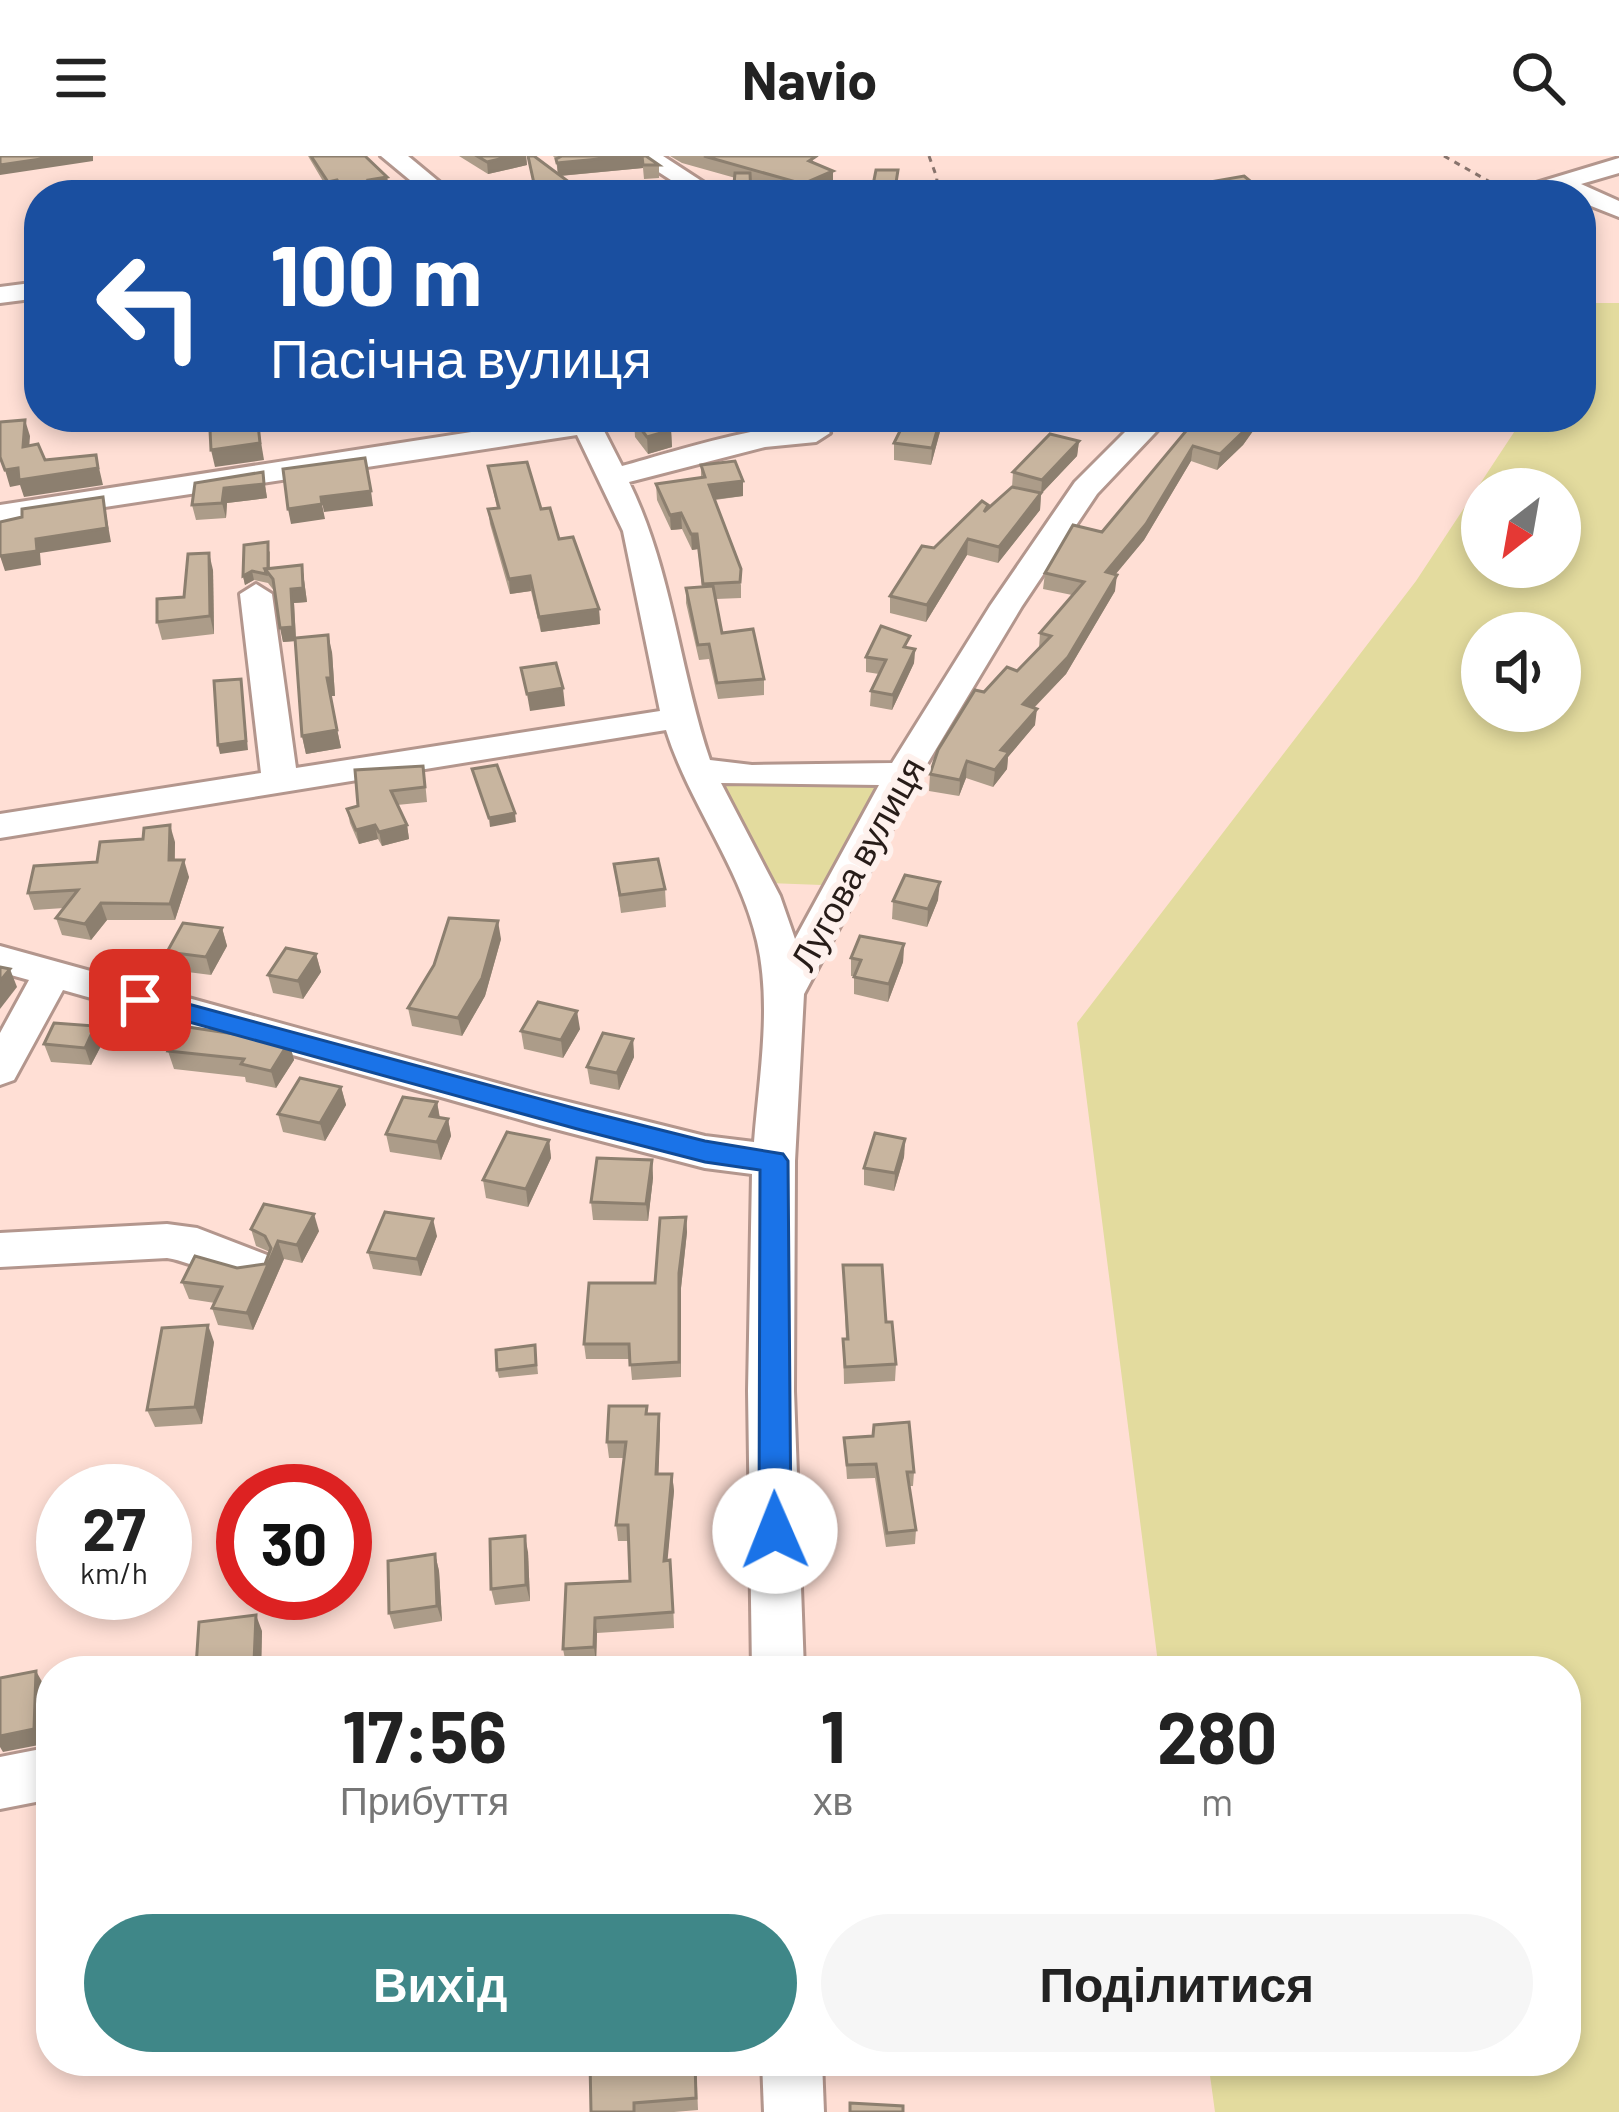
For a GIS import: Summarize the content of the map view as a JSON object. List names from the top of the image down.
{
  "streets": {
    "street": ["Лугова вулиця"]
  },
  "north": "bottom left",
  "page": {
    "header": "Navio",
    "turn": ["100 m", "Пасічна вулиця"],
    "speed": "27 km/h",
    "limit": "30",
    "eta": [
      "17:56",
      "Прибуття",
      "1",
      "хв",
      "280",
      "m"
    ],
    "buttons": ["Вихід", "Поділитися"]
  }
}
